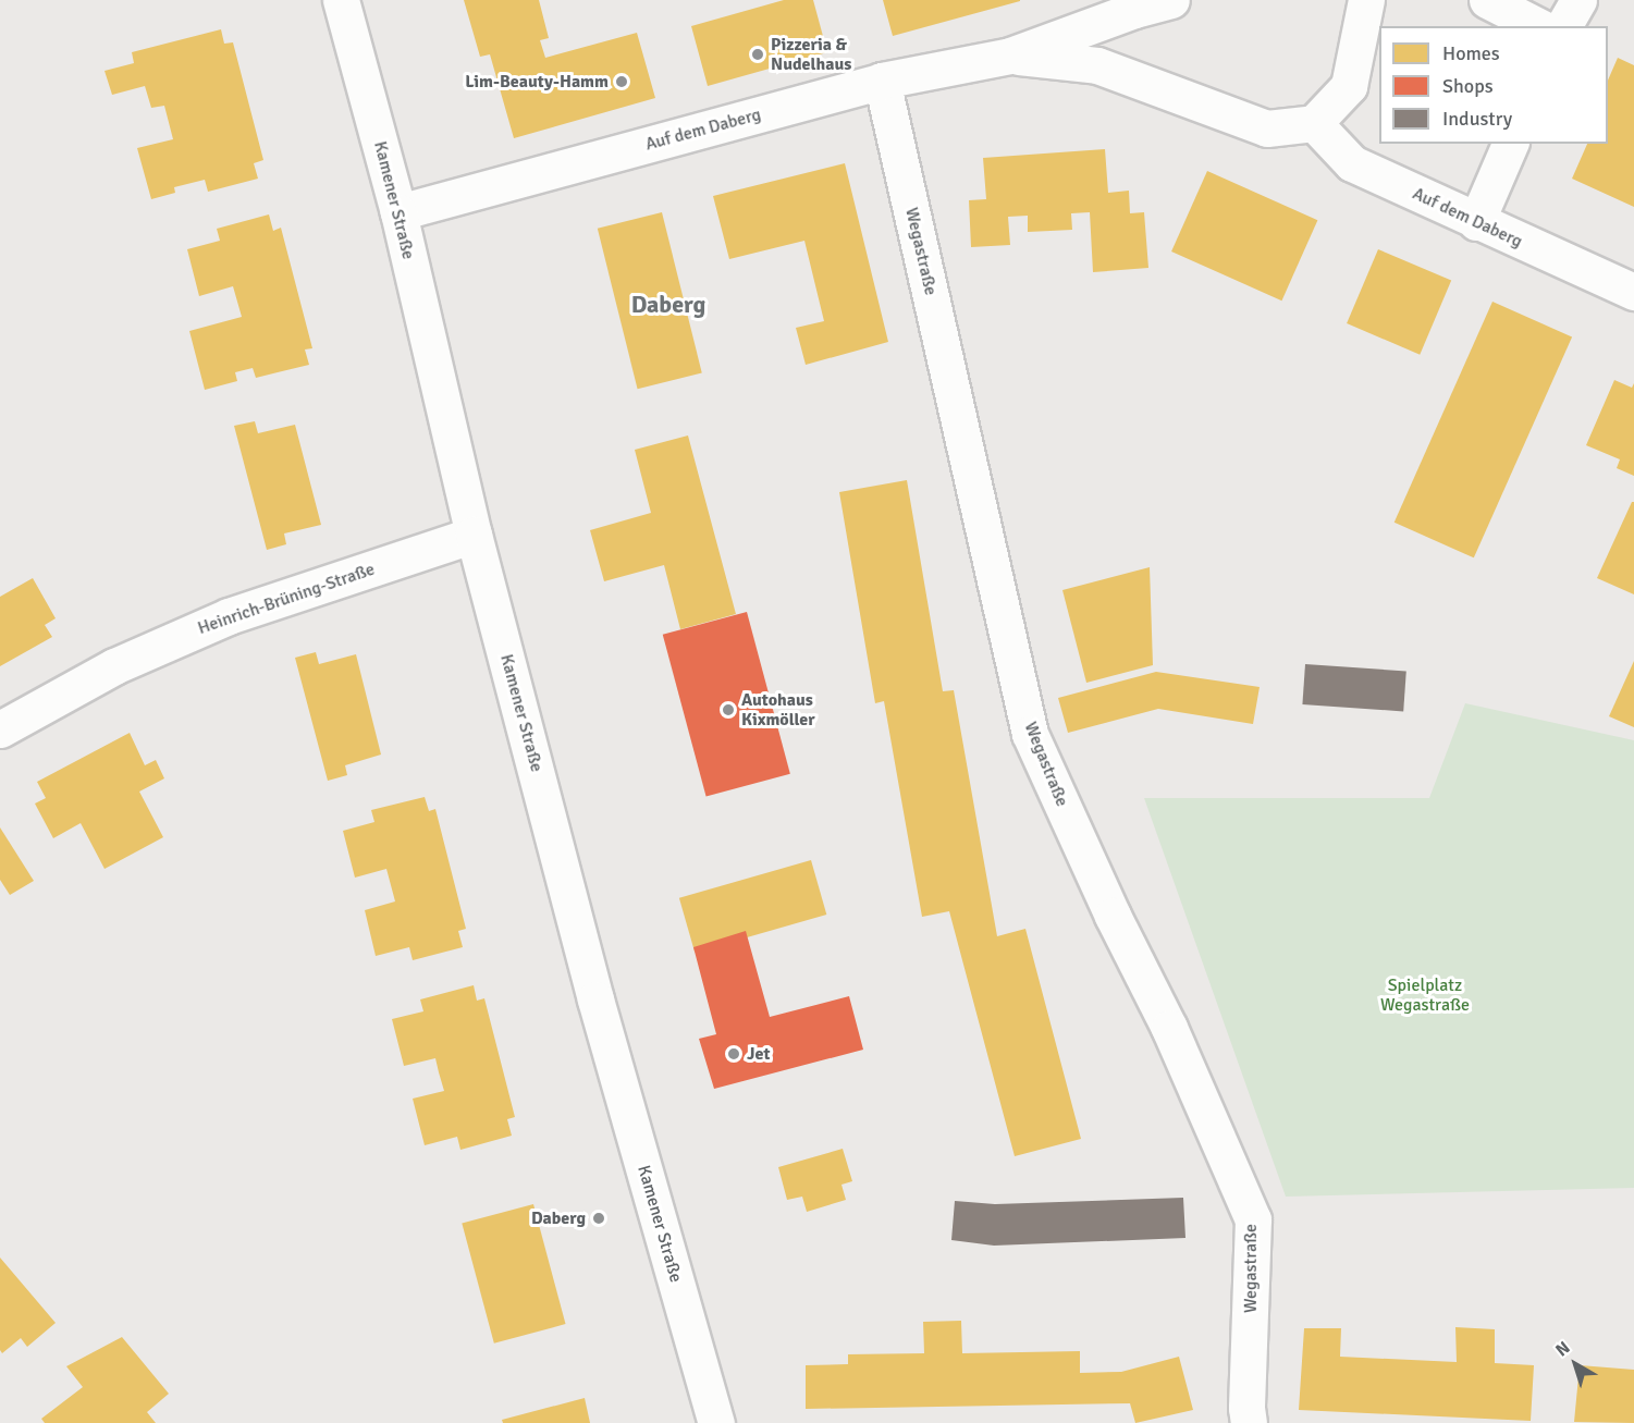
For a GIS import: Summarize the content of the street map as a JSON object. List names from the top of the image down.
{
  "streets": {
    "street": [
      "Auf dem Daberg",
      "Kamener Straße",
      "Wegastraße",
      "Heinrich-Brüning-Straße"
    ]
  },
  "crossings": [
    ["Auf dem Daberg", "Kamener Straße"],
    ["Auf dem Daberg", "Wegastraße"],
    ["Kamener Straße", "Heinrich-Brüning-Straße"]
  ],
  "districts": ["Daberg"],
  "parks": ["Spielplatz Wegastraße"],
  "places": [
    "Pizzeria & Nudelhaus",
    "Lim-Beauty-Hamm",
    "Autohaus Kixmöller",
    "Jet",
    "Daberg"
  ],
  "legend": ["Homes", "Shops", "Industry"],
  "north": "top left"
}
